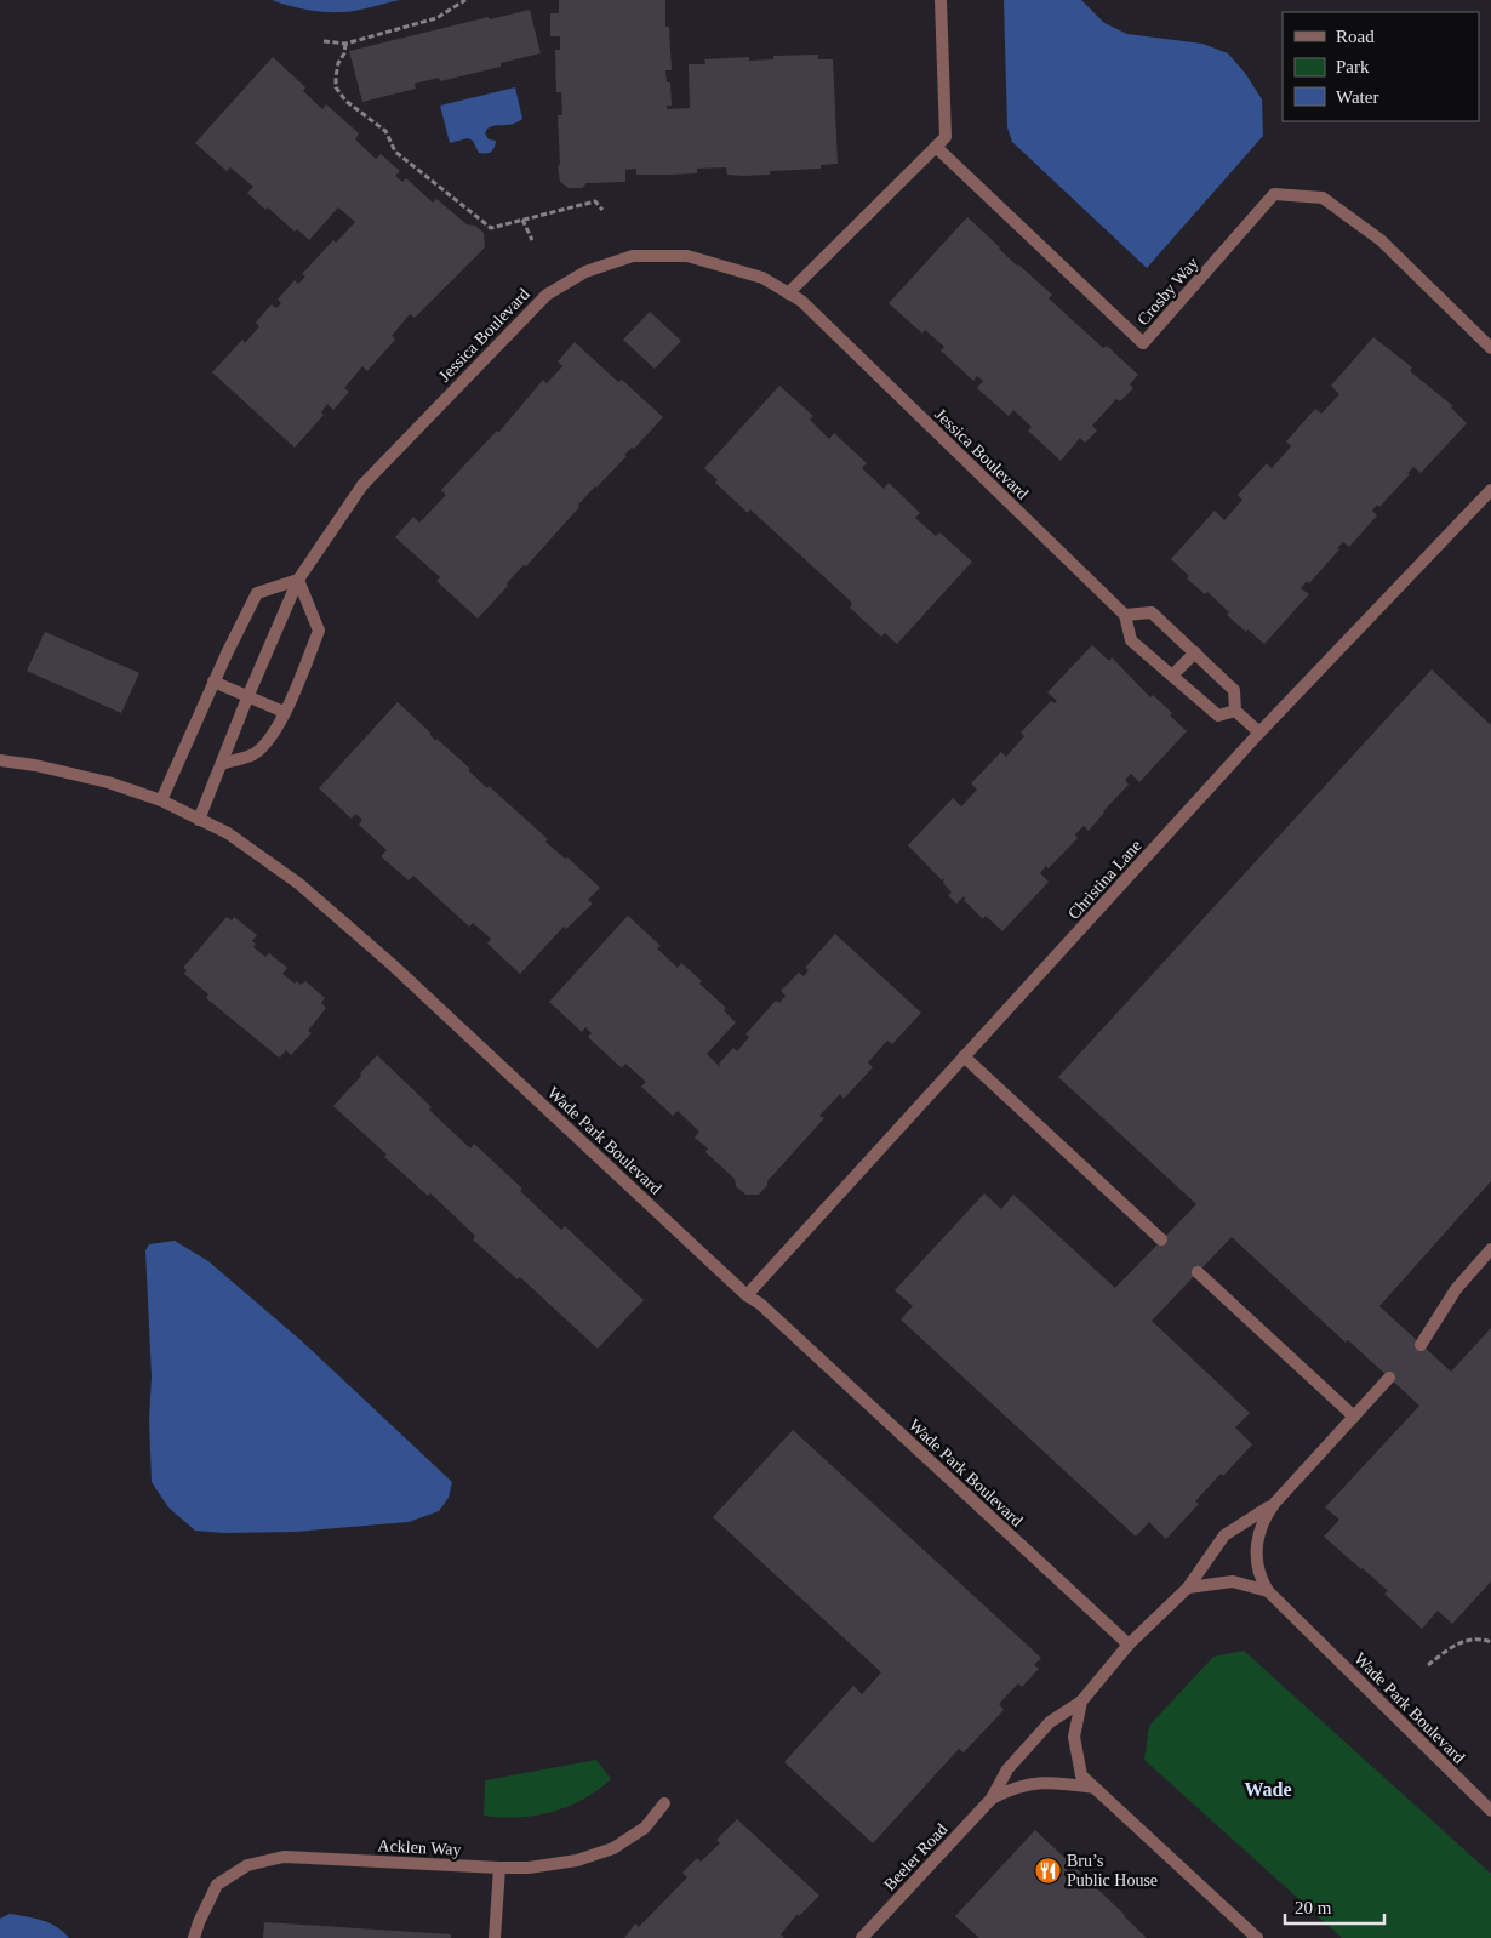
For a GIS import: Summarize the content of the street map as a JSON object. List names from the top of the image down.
{
  "streets": {
    "street": [
      "Crosby Way",
      "Jessica Boulevard",
      "Christina Lane",
      "Wade Park Boulevard",
      "Acklen Way",
      "Beeler Road"
    ]
  },
  "crossings": [
    ["Jessica Boulevard", "Wade Park Boulevard"],
    ["Christina Lane", "Wade Park Boulevard"]
  ],
  "districts": ["Wade"],
  "places": {
    "restaurant": ["Bru’s Public House"]
  },
  "legend": ["Road", "Park", "Water"],
  "scale_bar": "20 m"
}
